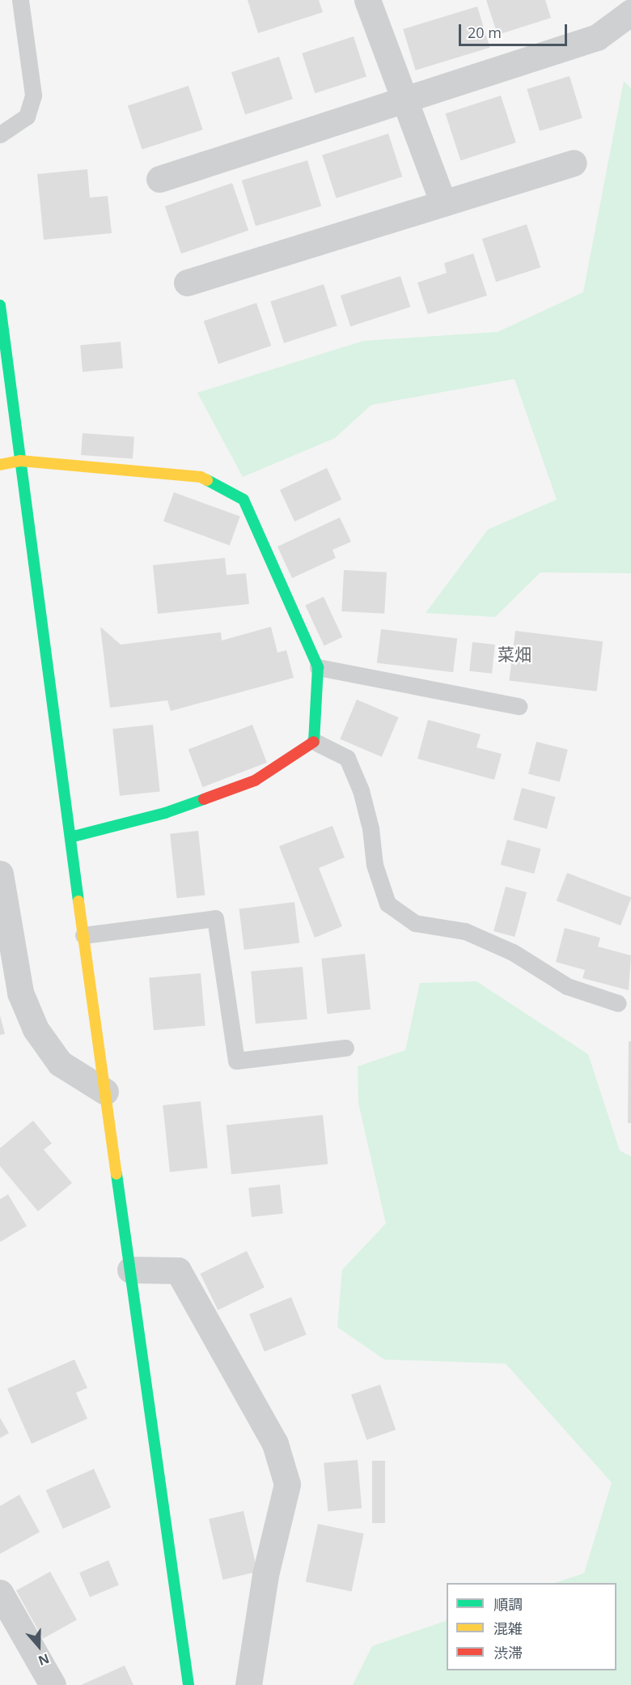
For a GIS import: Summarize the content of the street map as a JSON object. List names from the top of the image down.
{
  "districts": ["菜畑"],
  "legend": ["順調", "混雑", "渋滞"],
  "scale_bar": "20 m",
  "north": "bottom"
}
